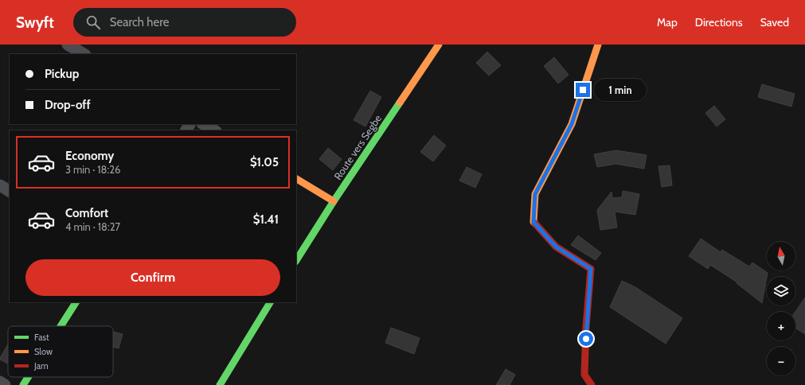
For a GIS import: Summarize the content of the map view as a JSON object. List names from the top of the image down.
{
  "streets": {
    "street": ["Route vers Segbe"]
  },
  "legend": ["Fast", "Slow", "Jam"],
  "north": "top",
  "page": {
    "header": "Swyft",
    "search": "Search here",
    "nav": ["Map", "Directions", "Saved"],
    "banner": ["Pickup", "Drop-off"],
    "bubble": "1 min",
    "list": [
      {
        "name": "Economy",
        "note": "3 min · 18:26",
        "value": "$1.05"
      },
      {
        "name": "Comfort",
        "note": "4 min · 18:27",
        "value": "$1.41"
      }
    ],
    "map_buttons": ["+", "−"],
    "buttons": "Confirm"
  }
}
